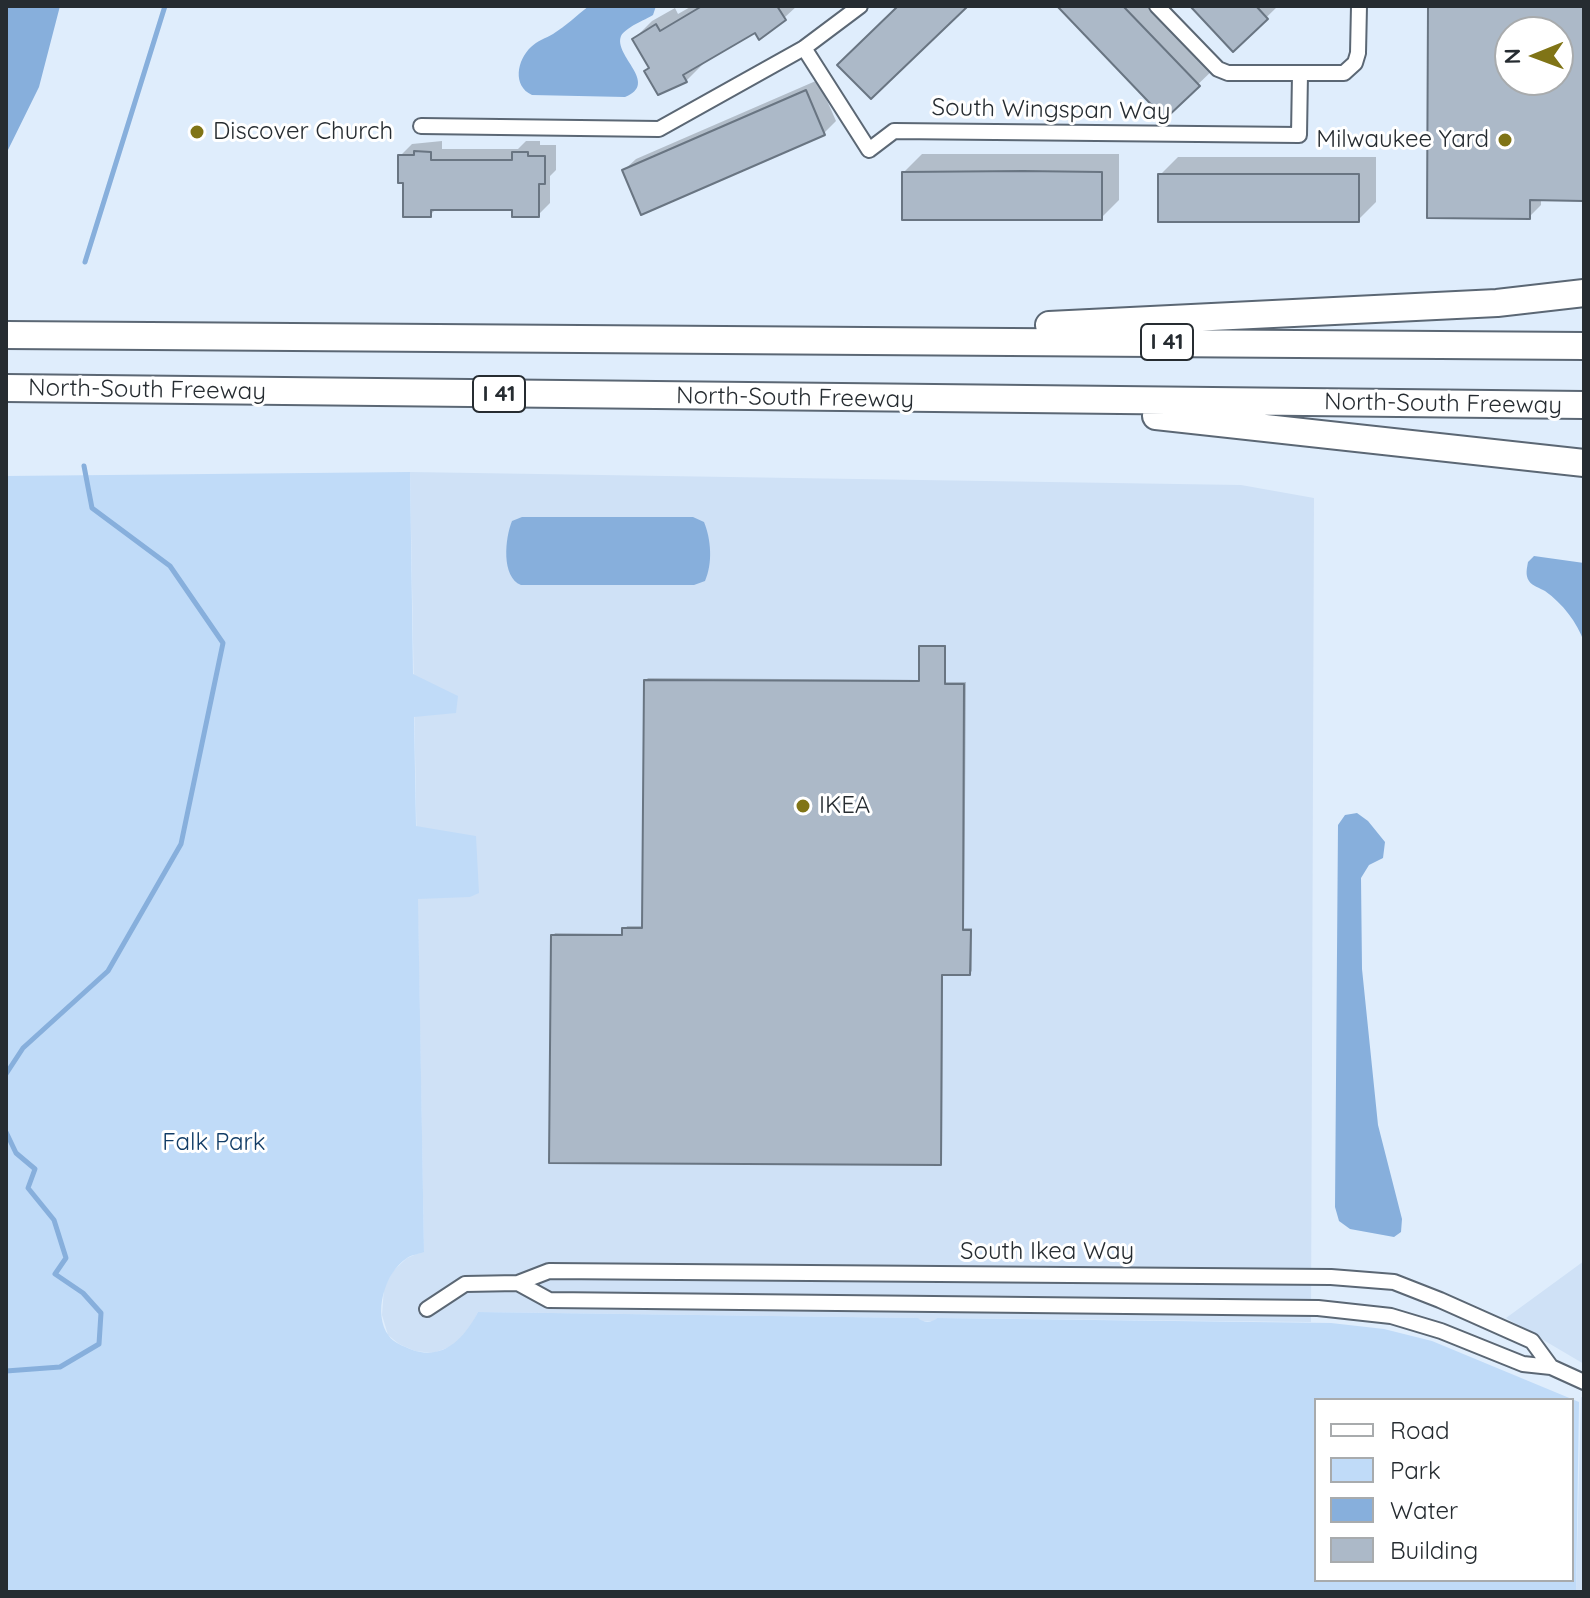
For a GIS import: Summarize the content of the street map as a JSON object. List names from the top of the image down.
{
  "streets": {
    "highway": ["I 41", "North-South Freeway"],
    "street": ["South Wingspan Way", "South Ikea Way"]
  },
  "parks": ["Falk Park"],
  "places": ["Discover Church", "Milwaukee Yard", "IKEA"],
  "legend": [
    "Road",
    "Park",
    "Water",
    "Building"
  ],
  "north": "left"
}
